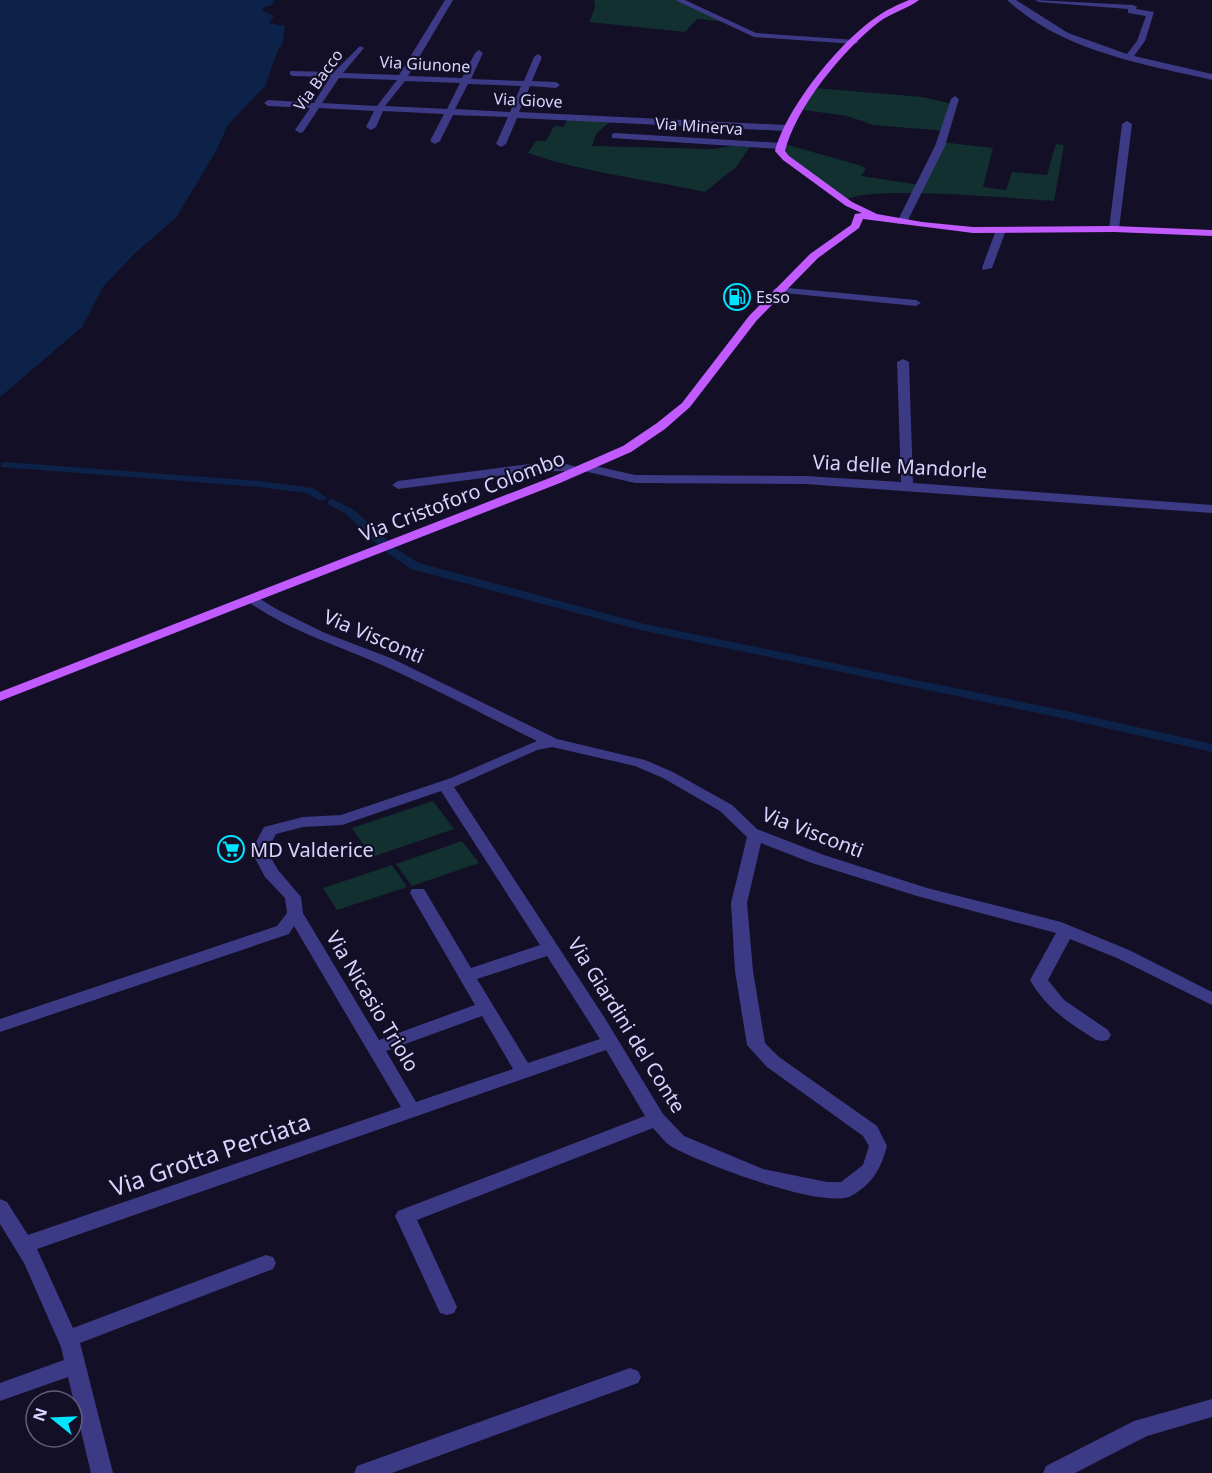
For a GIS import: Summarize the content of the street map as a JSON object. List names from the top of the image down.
{
  "streets": {
    "main road": ["Via Cristoforo Colombo"],
    "street": [
      "Via Giunone",
      "Via Bacco",
      "Via Giove",
      "Via Minerva",
      "Via delle Mandorle",
      "Via Visconti",
      "Via Nicasio Triolo",
      "Via Giardini del Conte",
      "Via Grotta Perciata"
    ]
  },
  "crossings": [
    ["Via Giunone", "Via Bacco"],
    ["Via Bacco", "Via Giove"],
    ["Via delle Mandorle", "Via Cristoforo Colombo"],
    ["Via Cristoforo Colombo", "Via Visconti"],
    ["Via Visconti", "Via Giardini del Conte"],
    ["Via Nicasio Triolo", "Via Giardini del Conte"],
    ["Via Nicasio Triolo", "Via Grotta Perciata"],
    ["Via Giardini del Conte", "Via Grotta Perciata"]
  ],
  "places": {
    "fuel station": ["Esso"],
    "supermarket": ["MD Valderice"]
  },
  "north": "left"
}
